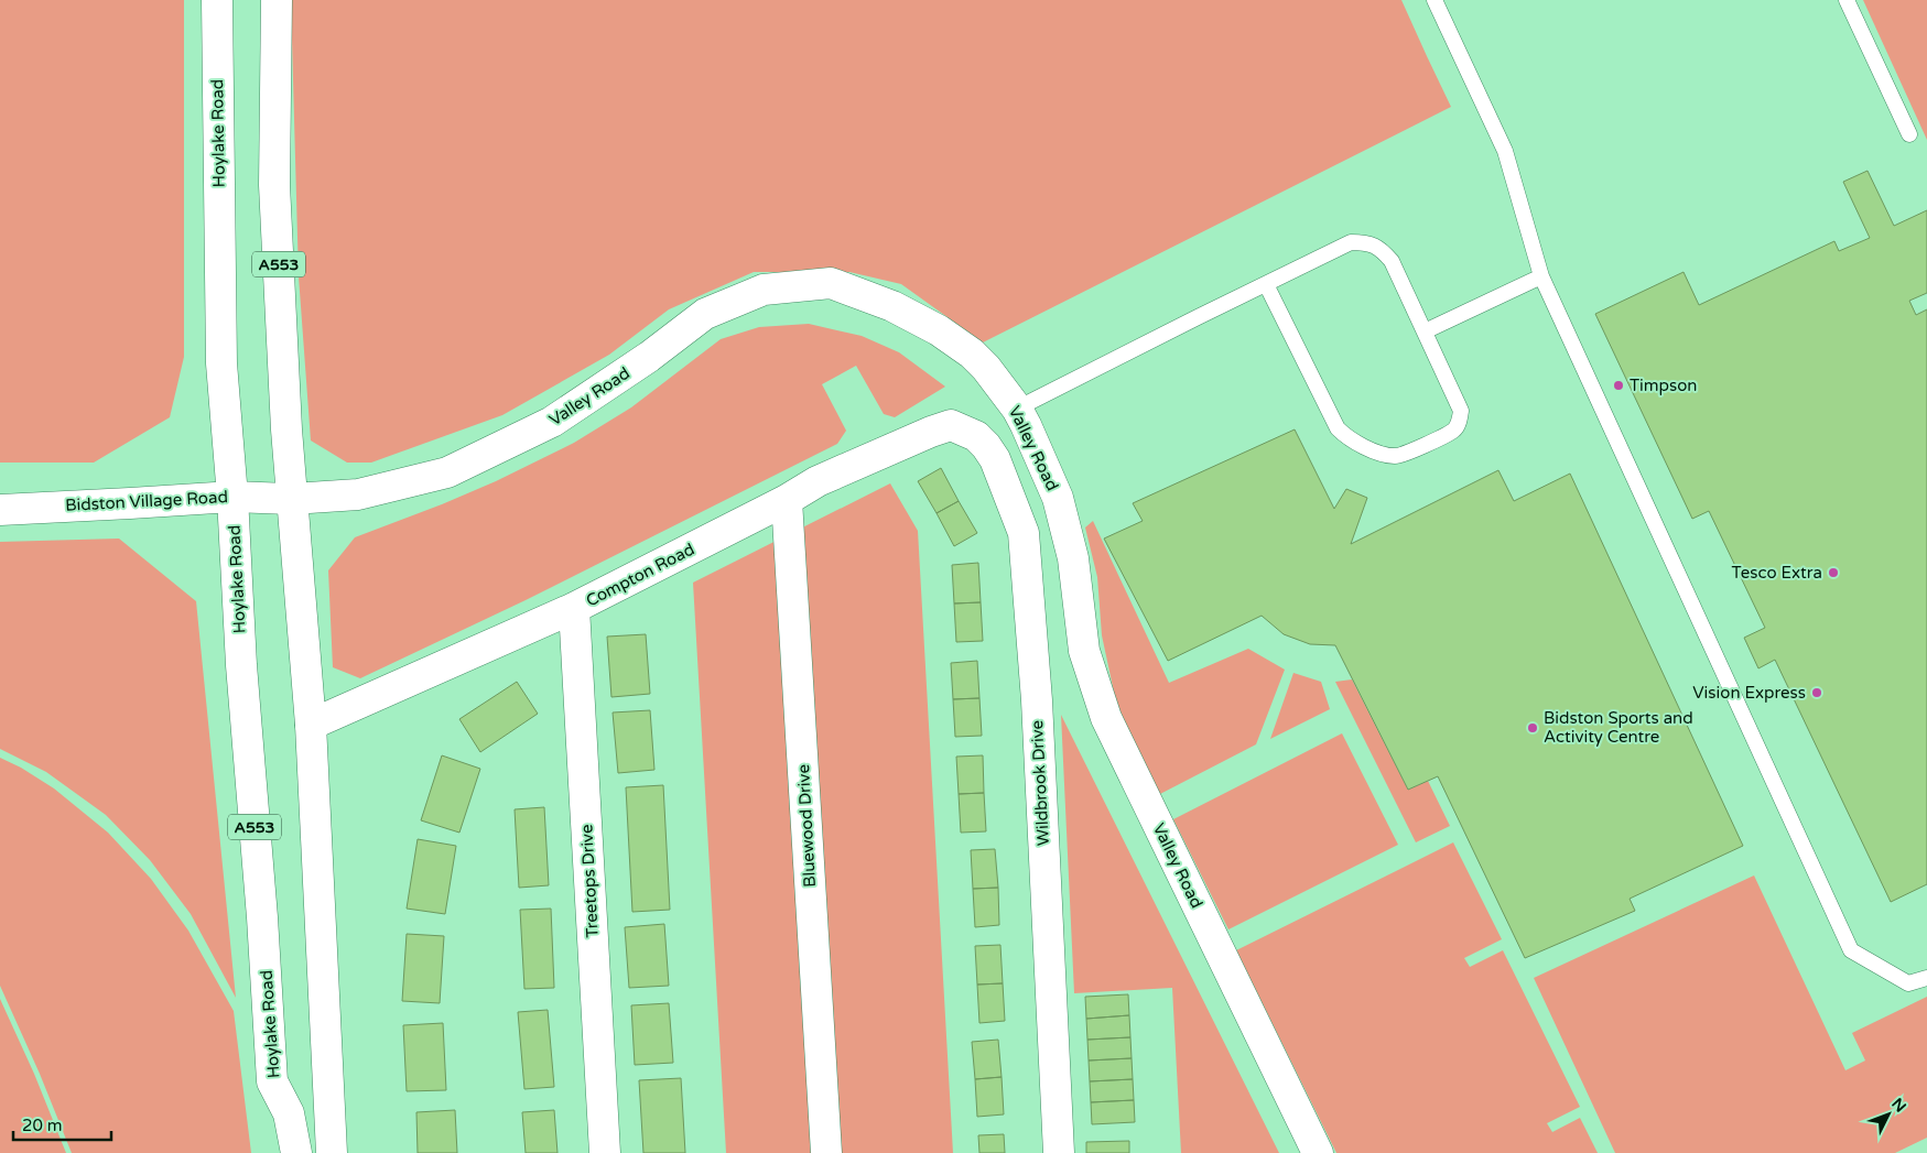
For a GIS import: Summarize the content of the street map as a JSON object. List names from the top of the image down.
{
  "streets": {
    "street": [
      "Hoylake Road",
      "A553",
      "Valley Road",
      "Bidston Village Road",
      "Compton Road",
      "Wildbrook Drive",
      "Bluewood Drive",
      "Treetops Drive"
    ]
  },
  "crossings": [
    ["Hoylake Road", "Bidston Village Road"],
    ["A553", "Valley Road"],
    ["A553", "Bidston Village Road"],
    ["A553", "Compton Road"],
    ["Valley Road", "Bidston Village Road"],
    ["Compton Road", "Wildbrook Drive"],
    ["Compton Road", "Bluewood Drive"],
    ["Compton Road", "Treetops Drive"]
  ],
  "places": [
    "Timpson",
    "Tesco Extra",
    "Vision Express",
    "Bidston Sports and Activity Centre"
  ],
  "scale_bar": "20 m",
  "north": "top right"
}
